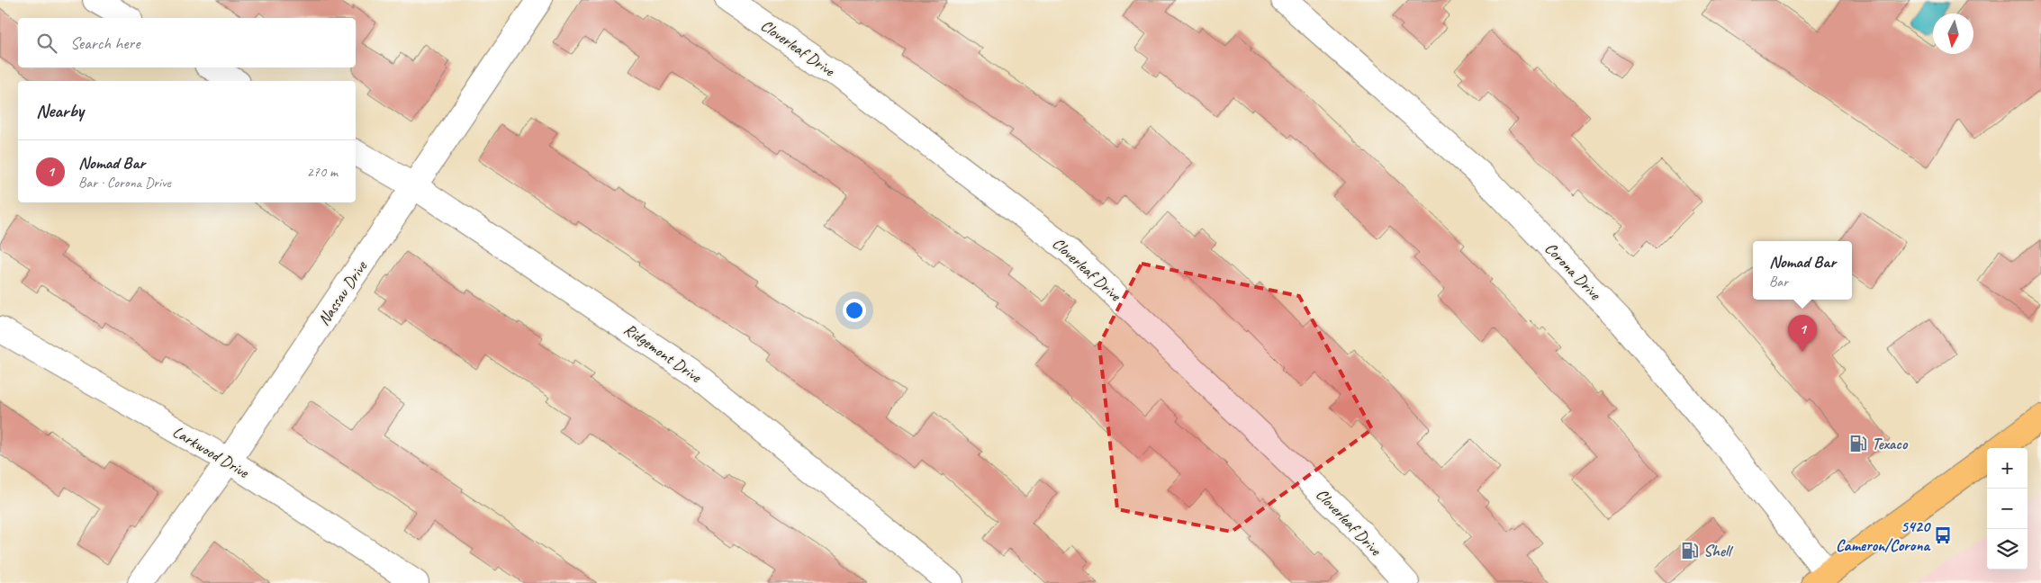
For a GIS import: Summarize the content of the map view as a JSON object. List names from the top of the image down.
{
  "streets": {
    "street": [
      "Cloverleaf Drive",
      "Corona Drive",
      "Nassau Drive",
      "Ridgemont Drive",
      "Larkwood Drive"
    ]
  },
  "crossings": [
    ["Nassau Drive", "Ridgemont Drive"],
    ["Nassau Drive", "Larkwood Drive"]
  ],
  "places": {
    "fuel station": ["Texaco", "Shell"],
    "bus stop": ["5420 Cameron/Corona"]
  },
  "north": "bottom",
  "page": {
    "search": "Search here",
    "heading": "Nearby",
    "list": [
      {
        "mark": "1",
        "name": "Nomad Bar",
        "note": "Bar · Corona Drive",
        "value": "270 m"
      }
    ],
    "popup": ["Nomad Bar", "Bar"],
    "pins": "1",
    "map_buttons": ["+", "−"]
  }
}
